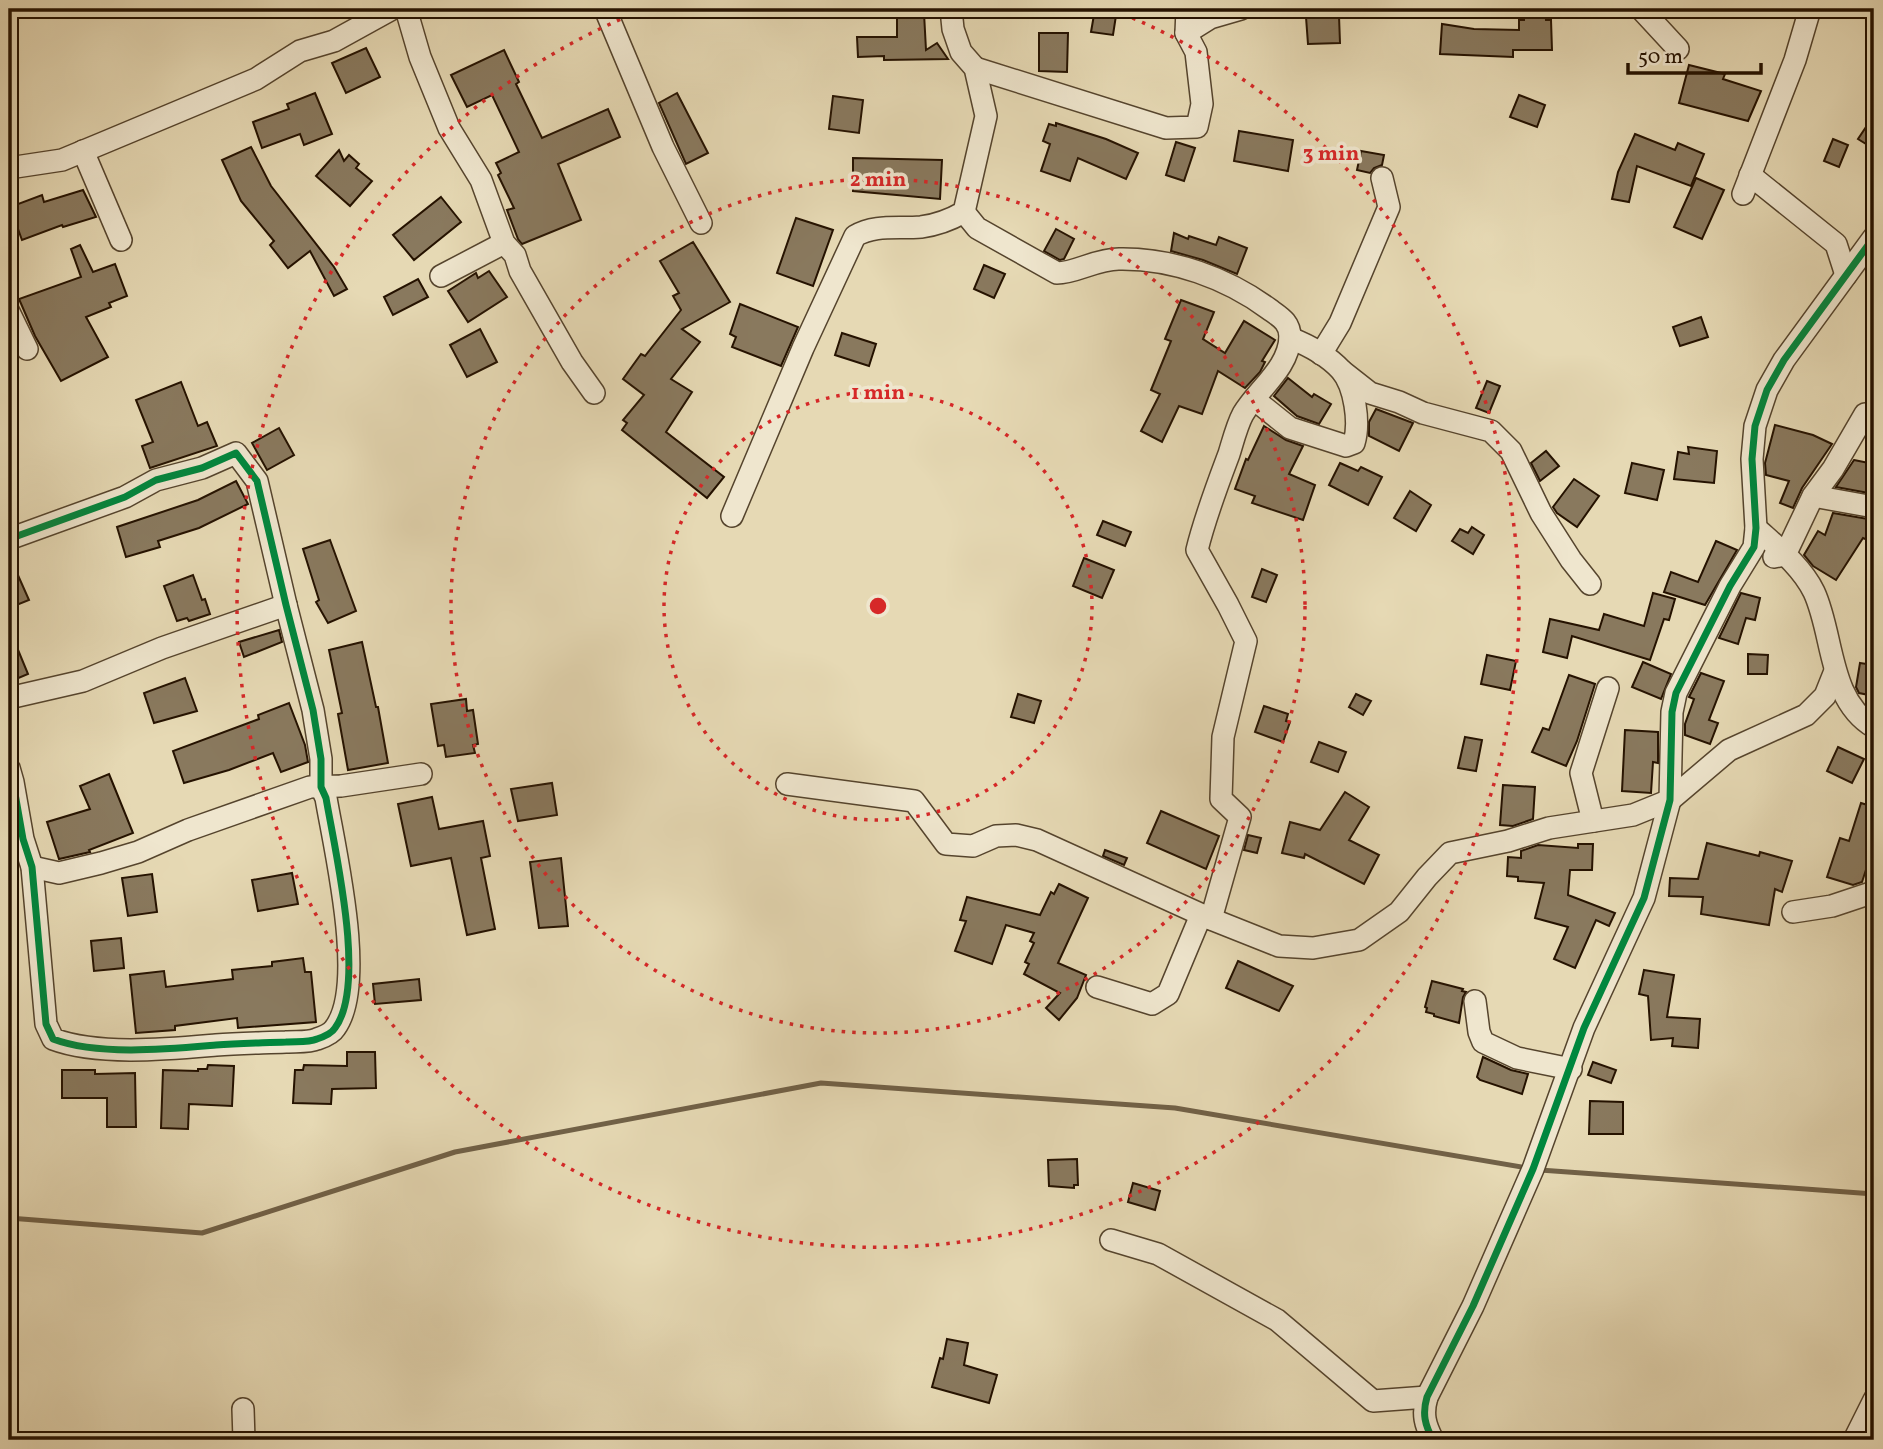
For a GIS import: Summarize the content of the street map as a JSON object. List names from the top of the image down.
{
  "scale_bar": "50 m",
  "rings": ["3 min", "2 min", "1 min"]
}
